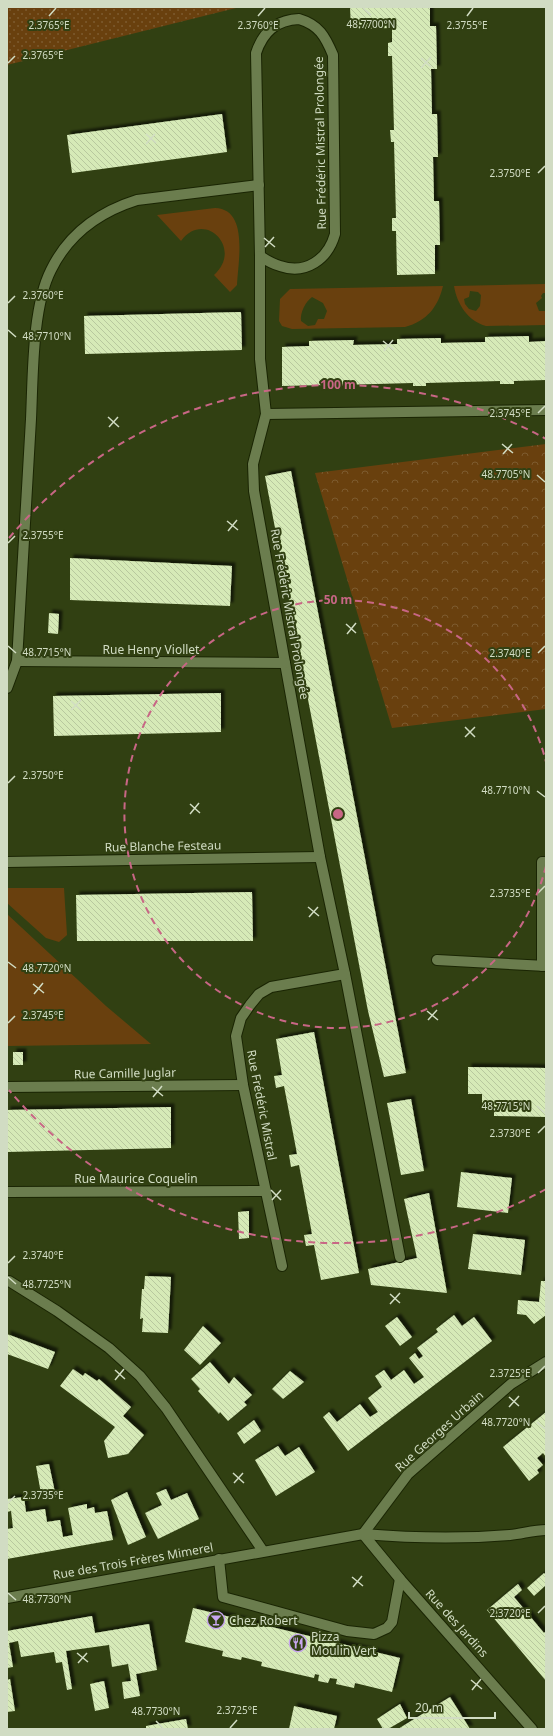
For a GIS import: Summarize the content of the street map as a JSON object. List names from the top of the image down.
{
  "streets": {
    "street": [
      "Rue Frédéric Mistral Prolongée",
      "Rue Henry Viollet",
      "Rue Blanche Festeau",
      "Rue Camille Juglar",
      "Rue Frédéric Mistral",
      "Rue Maurice Coquelin",
      "Rue Georges Urbain",
      "Rue des Trois Frères Mimerel",
      "Rue des Jardins"
    ]
  },
  "crossings": [
    ["Rue Frédéric Mistral Prolongée", "Rue Henry Viollet"],
    ["Rue Frédéric Mistral Prolongée", "Rue Blanche Festeau"],
    ["Rue Frédéric Mistral Prolongée", "Rue Frédéric Mistral"],
    ["Rue Camille Juglar", "Rue Frédéric Mistral"],
    ["Rue Frédéric Mistral", "Rue Maurice Coquelin"],
    ["Rue Georges Urbain", "Rue des Trois Frères Mimerel"],
    ["Rue Georges Urbain", "Rue des Jardins"],
    ["Rue des Trois Frères Mimerel", "Rue des Jardins"]
  ],
  "places": {
    "bar": ["Chez Robert"],
    "restaurant": ["Pizza Moulin Vert"]
  },
  "scale_bar": "20 m",
  "coordinates": [
    "48.7700°N",
    "2.3765°E",
    "2.3760°E",
    "2.3755°E",
    "2.3750°E",
    "48.7710°N",
    "2.3745°E",
    "48.7705°N",
    "48.7715°N",
    "2.3740°E",
    "2.3735°E",
    "48.7720°N",
    "2.3730°E",
    "48.7725°N",
    "2.3725°E",
    "48.7730°N",
    "2.3720°E"
  ],
  "rings": ["100 m", "50 m"]
}
